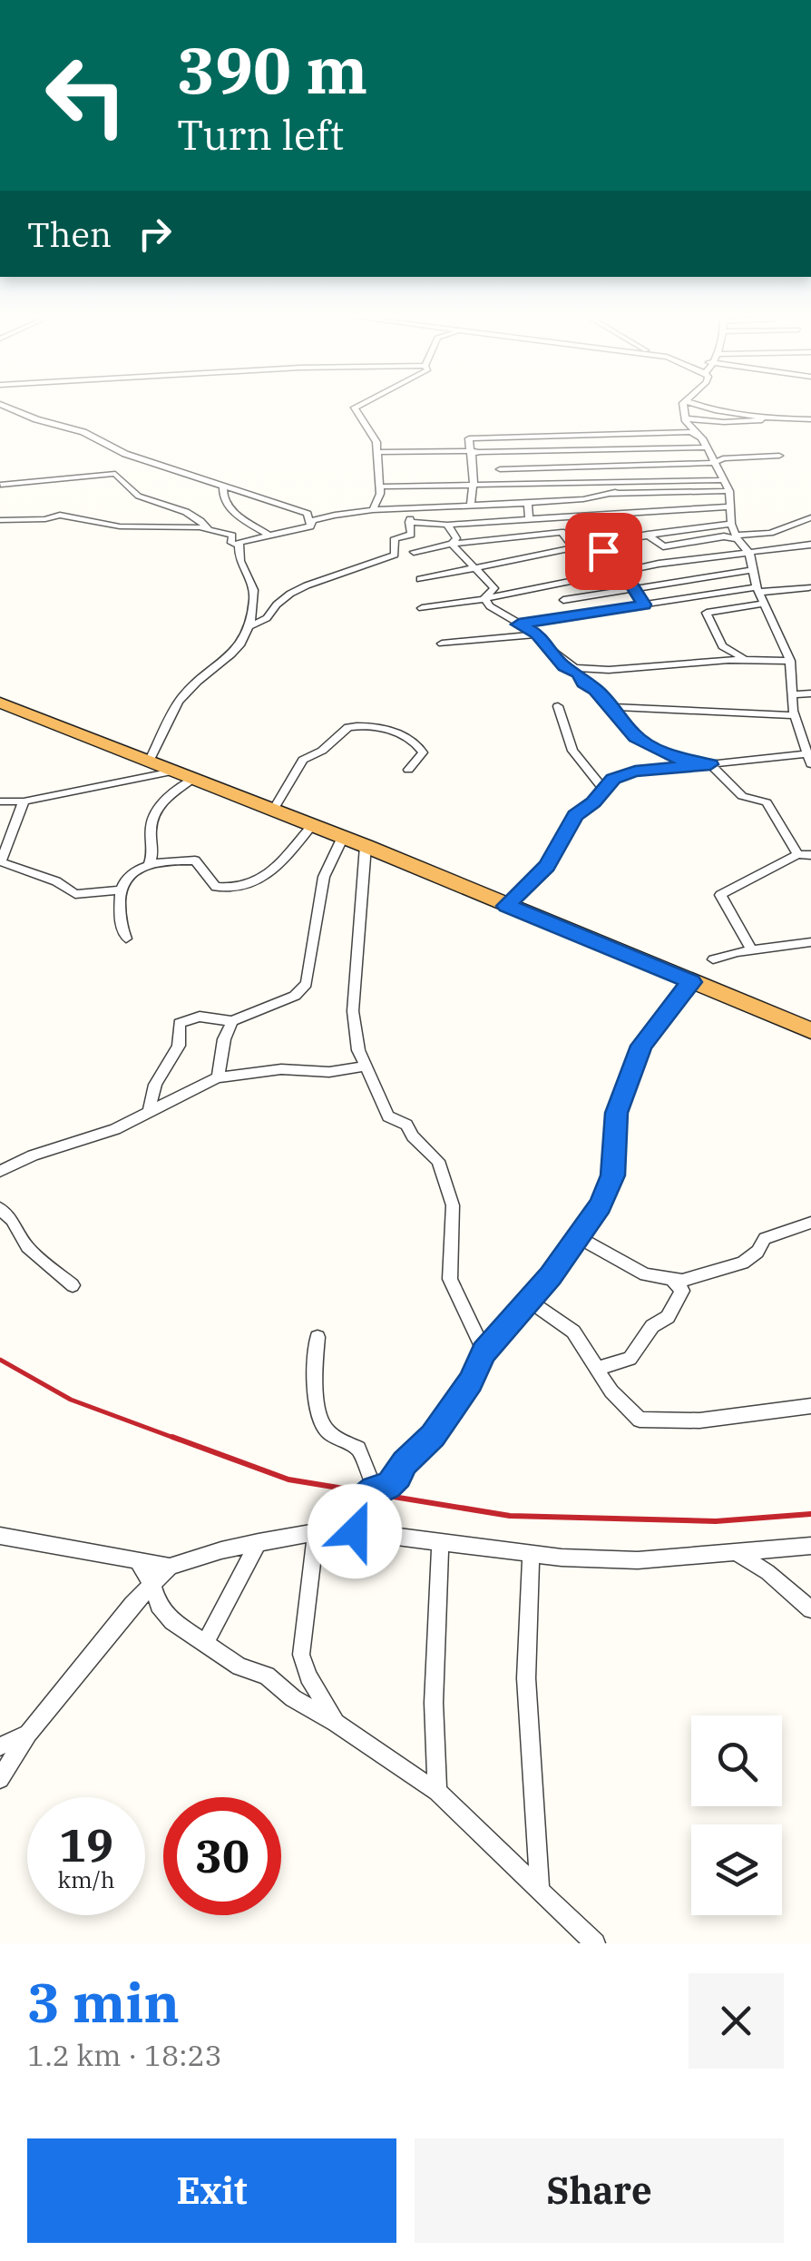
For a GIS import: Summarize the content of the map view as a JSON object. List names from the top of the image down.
{
  "page": {
    "turn": ["390 m", "Turn left"],
    "then": "Then",
    "speed": "19 km/h",
    "limit": "30",
    "heading": ["3 min", "1.2 km · 18:23"],
    "buttons": ["Exit", "Share"]
  }
}
